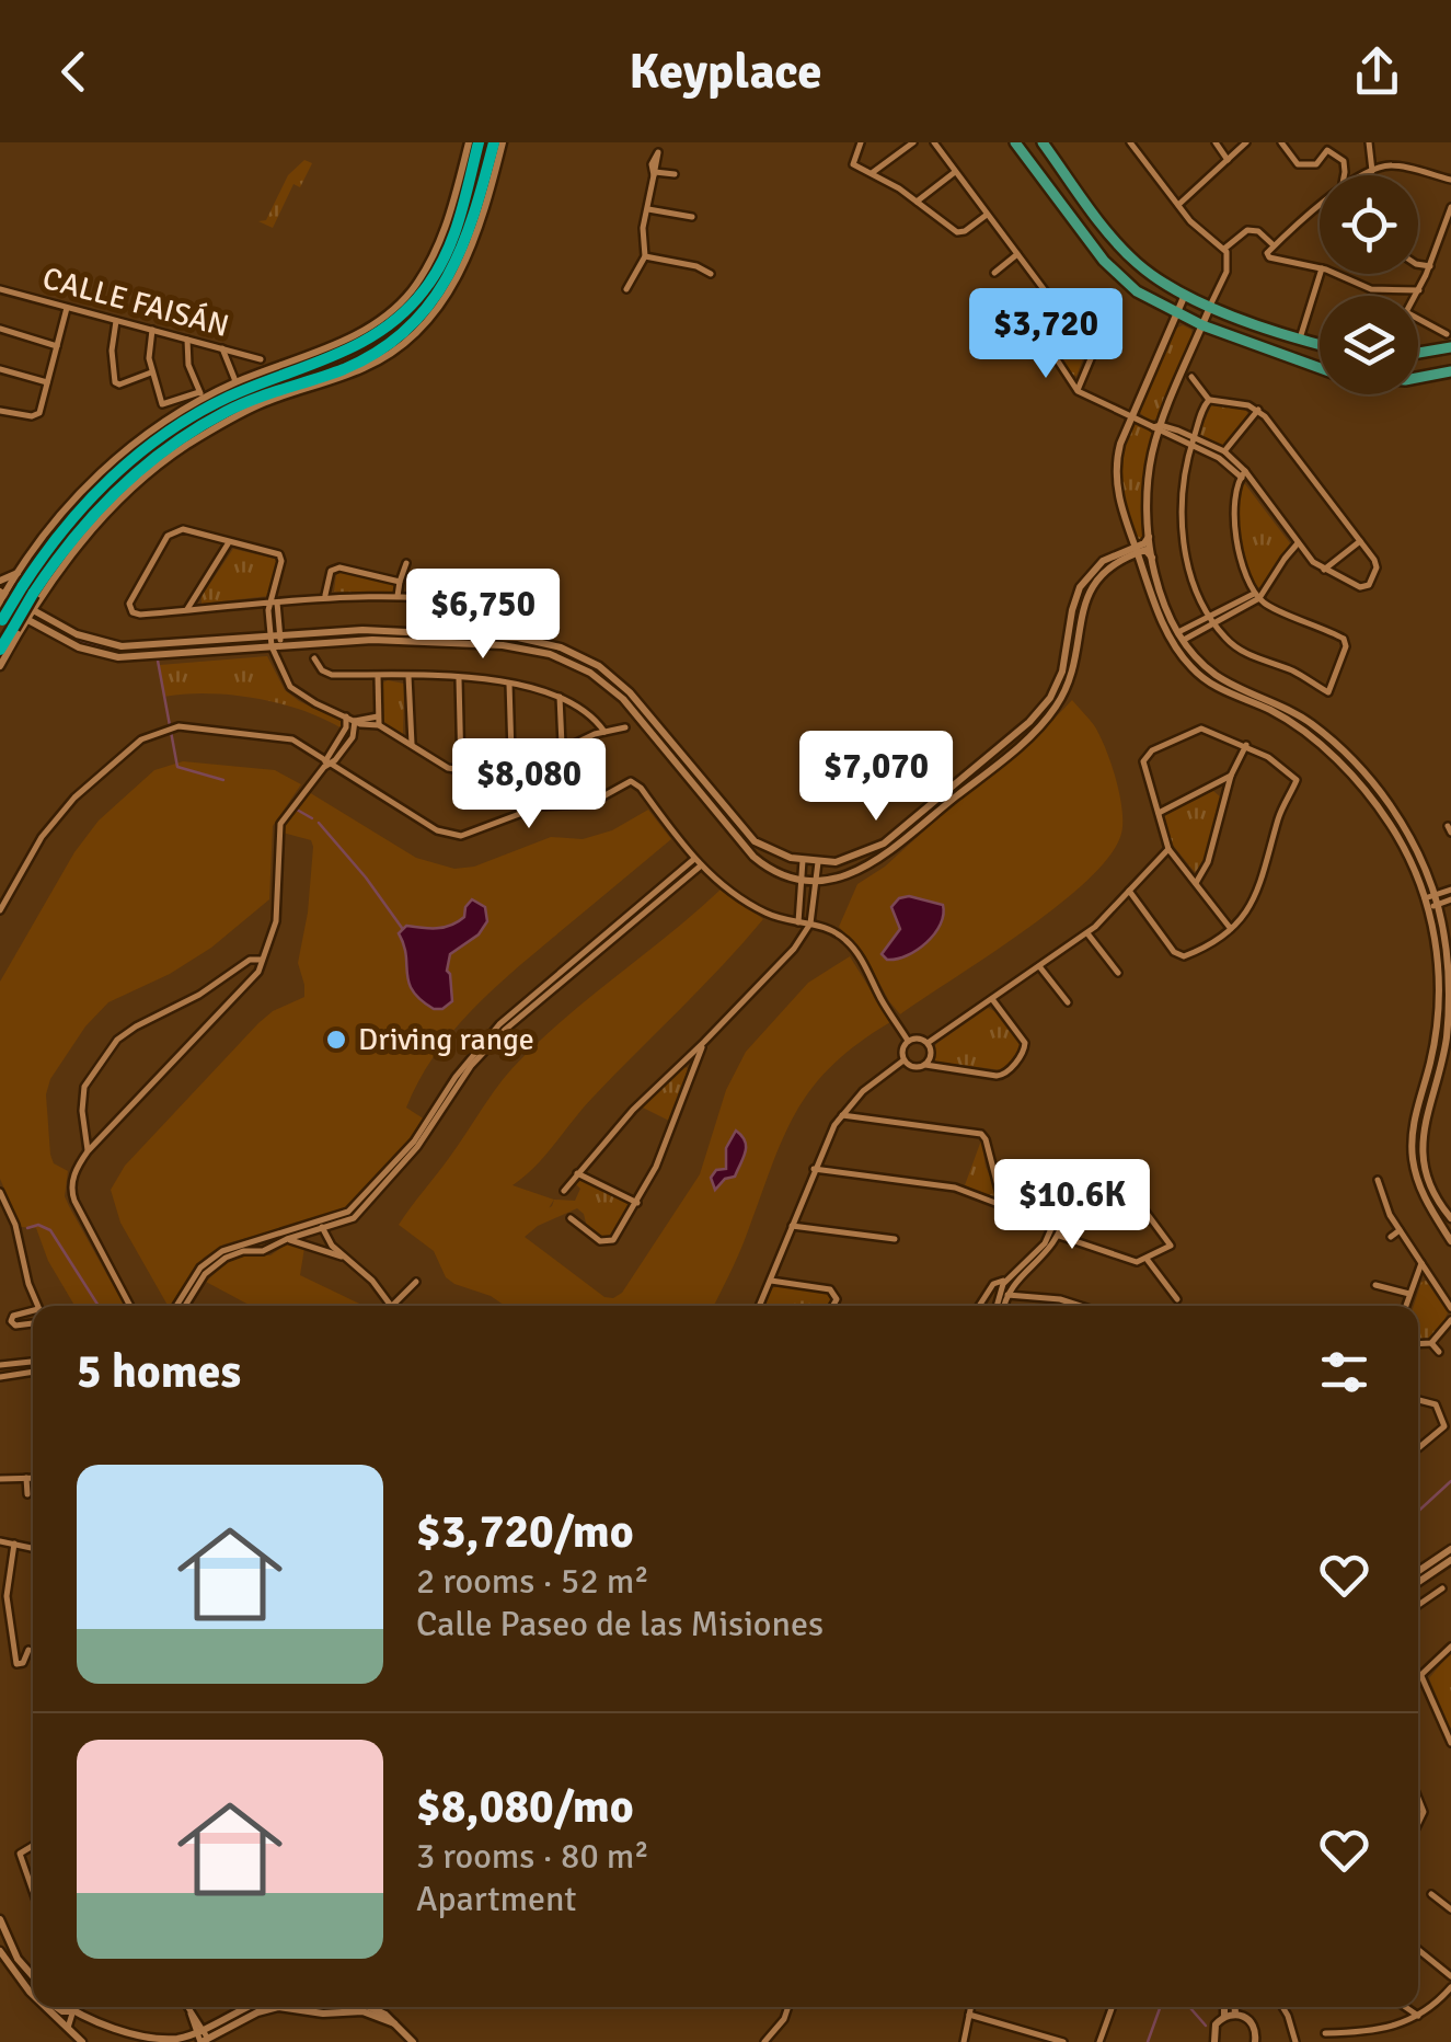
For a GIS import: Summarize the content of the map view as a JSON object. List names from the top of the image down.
{
  "streets": {
    "street": ["CALLE FAISÁN"]
  },
  "places": ["Driving range"],
  "page": {
    "header": "Keyplace",
    "price": [
      "$3,720",
      "$6,750",
      "$7,070",
      "$8,080",
      "$10.6K"
    ],
    "heading": "5 homes",
    "list": [
      {
        "name": "$3,720/mo",
        "note": "2 rooms · 52 m² · Calle Paseo de las Misiones"
      },
      {
        "name": "$8,080/mo",
        "note": "3 rooms · 80 m² · Apartment"
      }
    ]
  }
}
